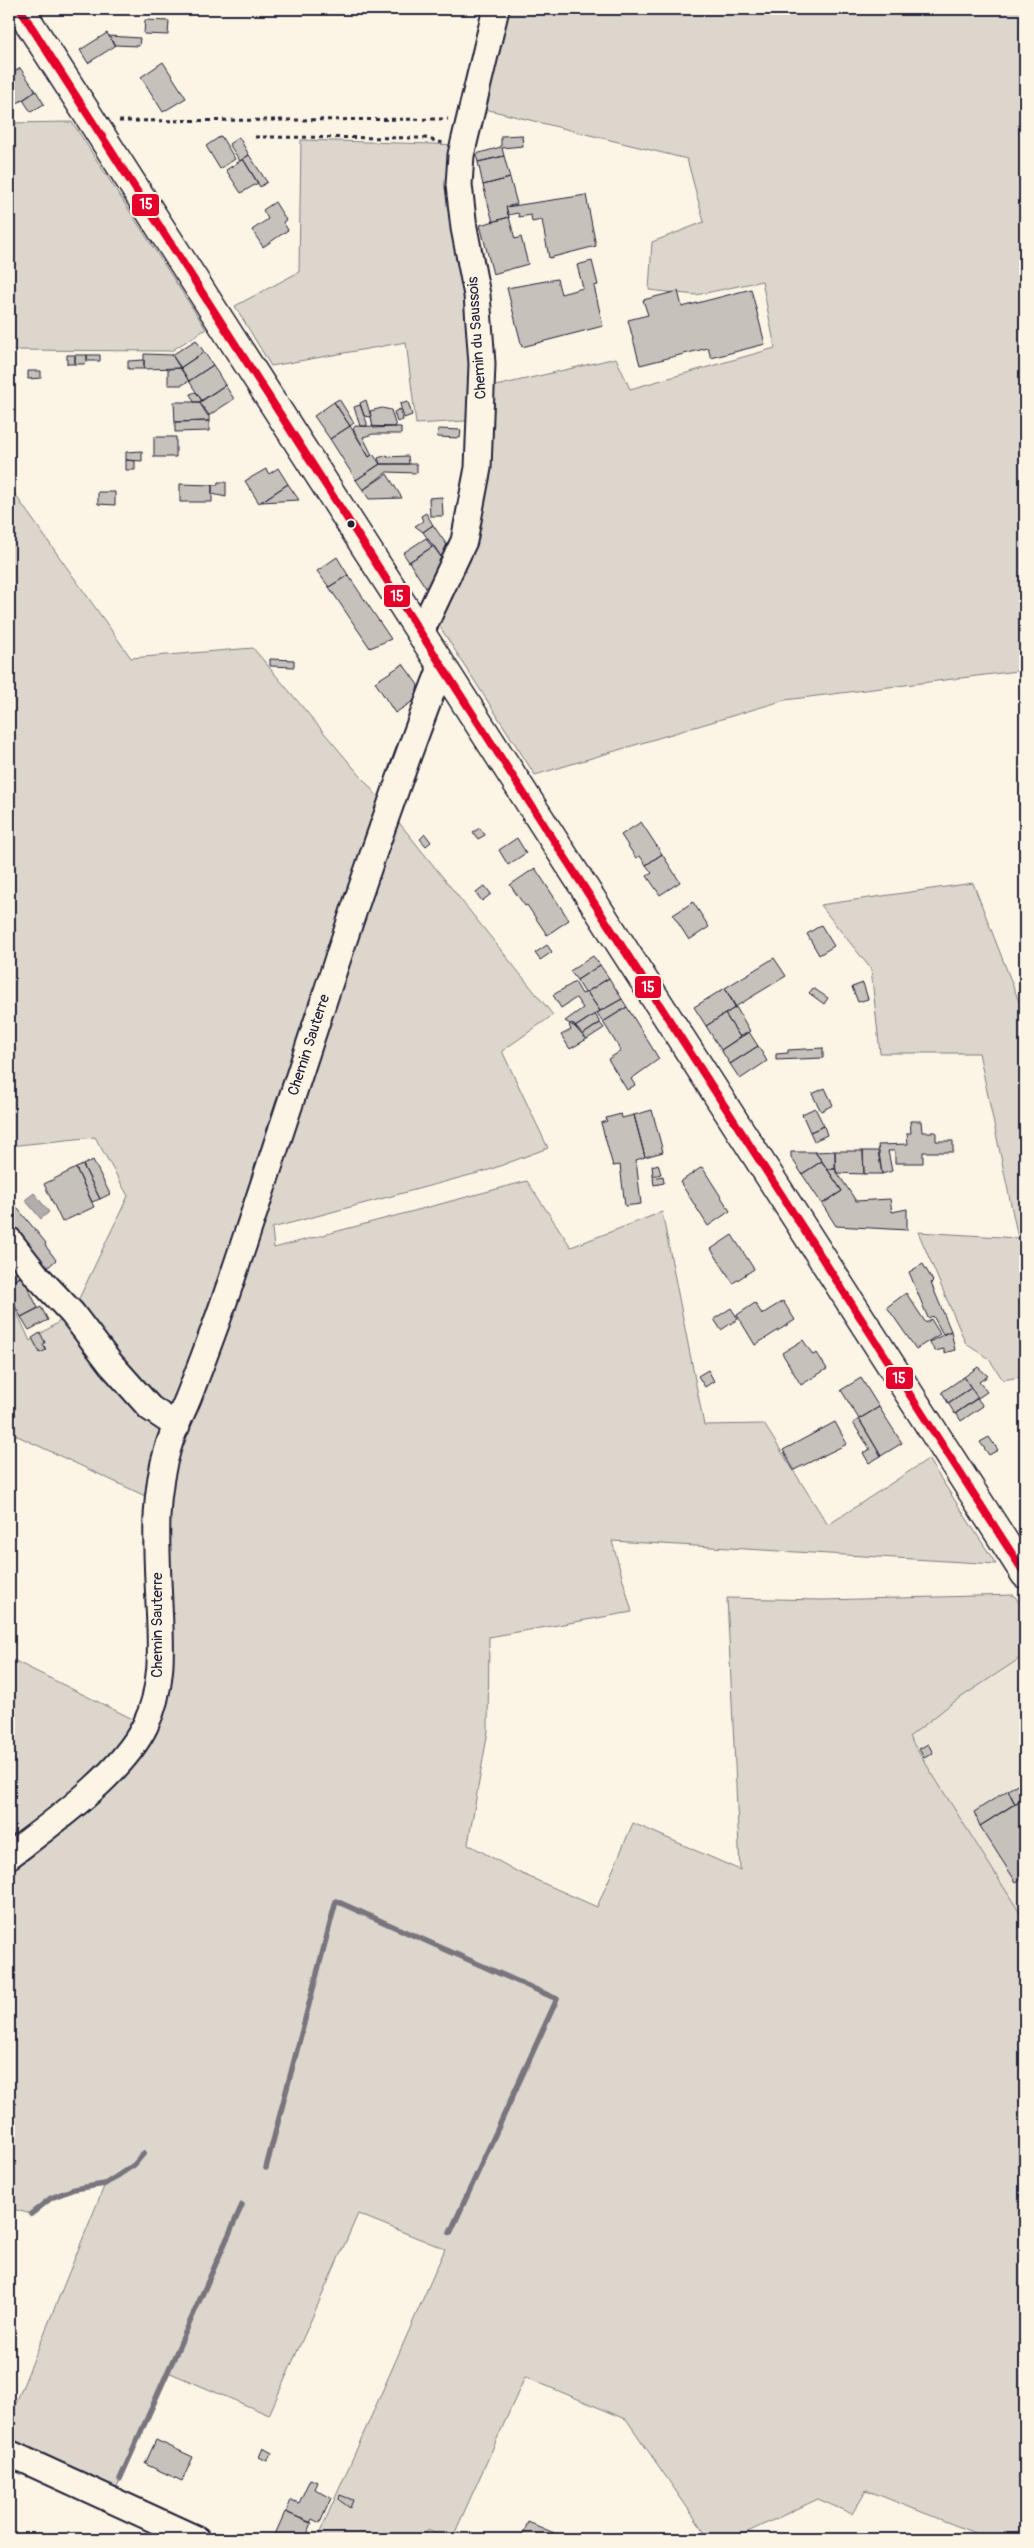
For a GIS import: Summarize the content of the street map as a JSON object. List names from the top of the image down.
{
  "streets": {
    "street": ["Chemin du Saussois", "Chemin Sauterre"]
  },
  "lines": ["transit line 15"]
}
